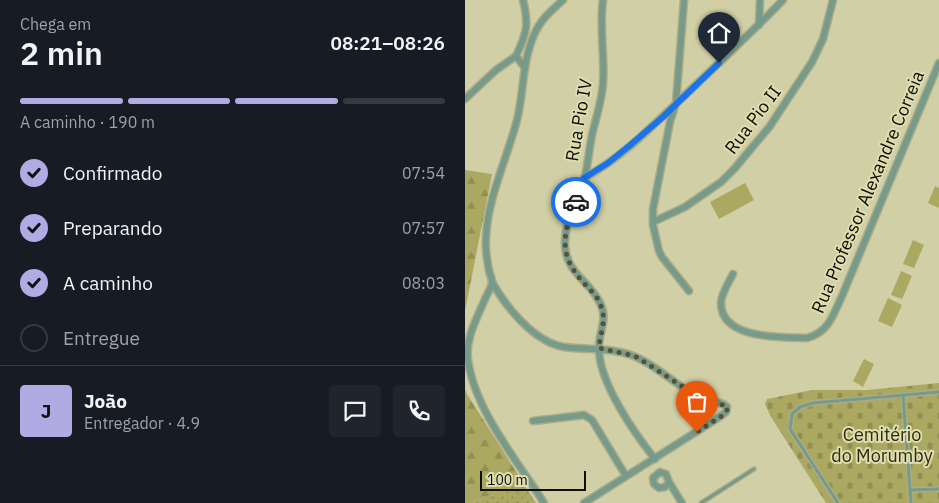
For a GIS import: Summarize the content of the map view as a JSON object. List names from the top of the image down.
{
  "streets": {
    "street": ["Rua Pio IV", "Rua Pio II", "Rua Professor Alexandre Correia"]
  },
  "parks": ["Cemitério do Morumby"],
  "scale_bar": "100 m",
  "page": {
    "heading": ["2 min", "Chega em", "08:21–08:26"],
    "panel": ["João", "Entregador · 4.9"],
    "bar": "A caminho · 190 m",
    "list": [
      ["Confirmado", "07:54"],
      ["Preparando", "07:57"],
      ["A caminho", "08:03"],
      "Entregue"
    ],
    "round": "J",
    "scale": "100 m"
  }
}
